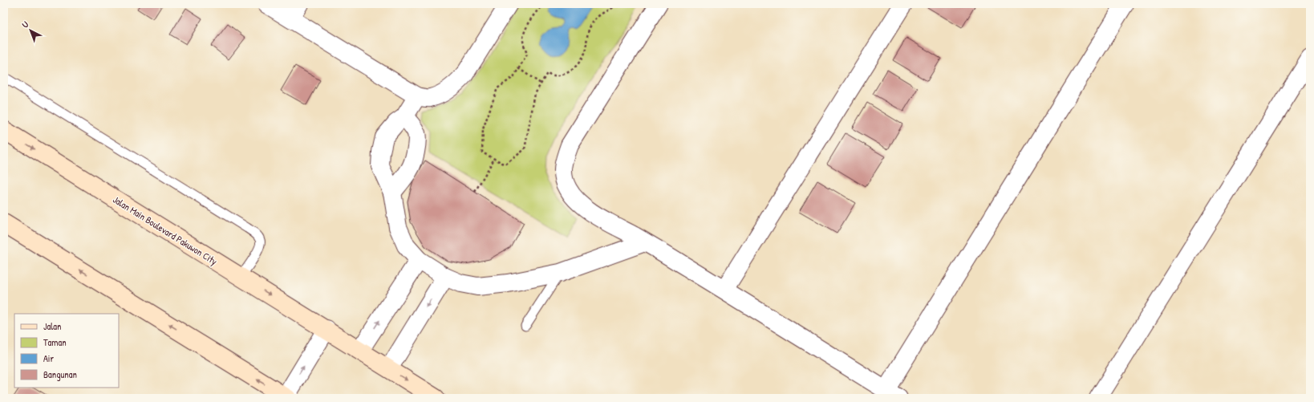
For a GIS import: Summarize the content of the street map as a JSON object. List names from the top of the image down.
{
  "streets": {
    "street": ["Jalan Main Boulevard Pakuwon City"]
  },
  "legend": [
    "Jalan",
    "Taman",
    "Air",
    "Bangunan"
  ],
  "north": "top left"
}
